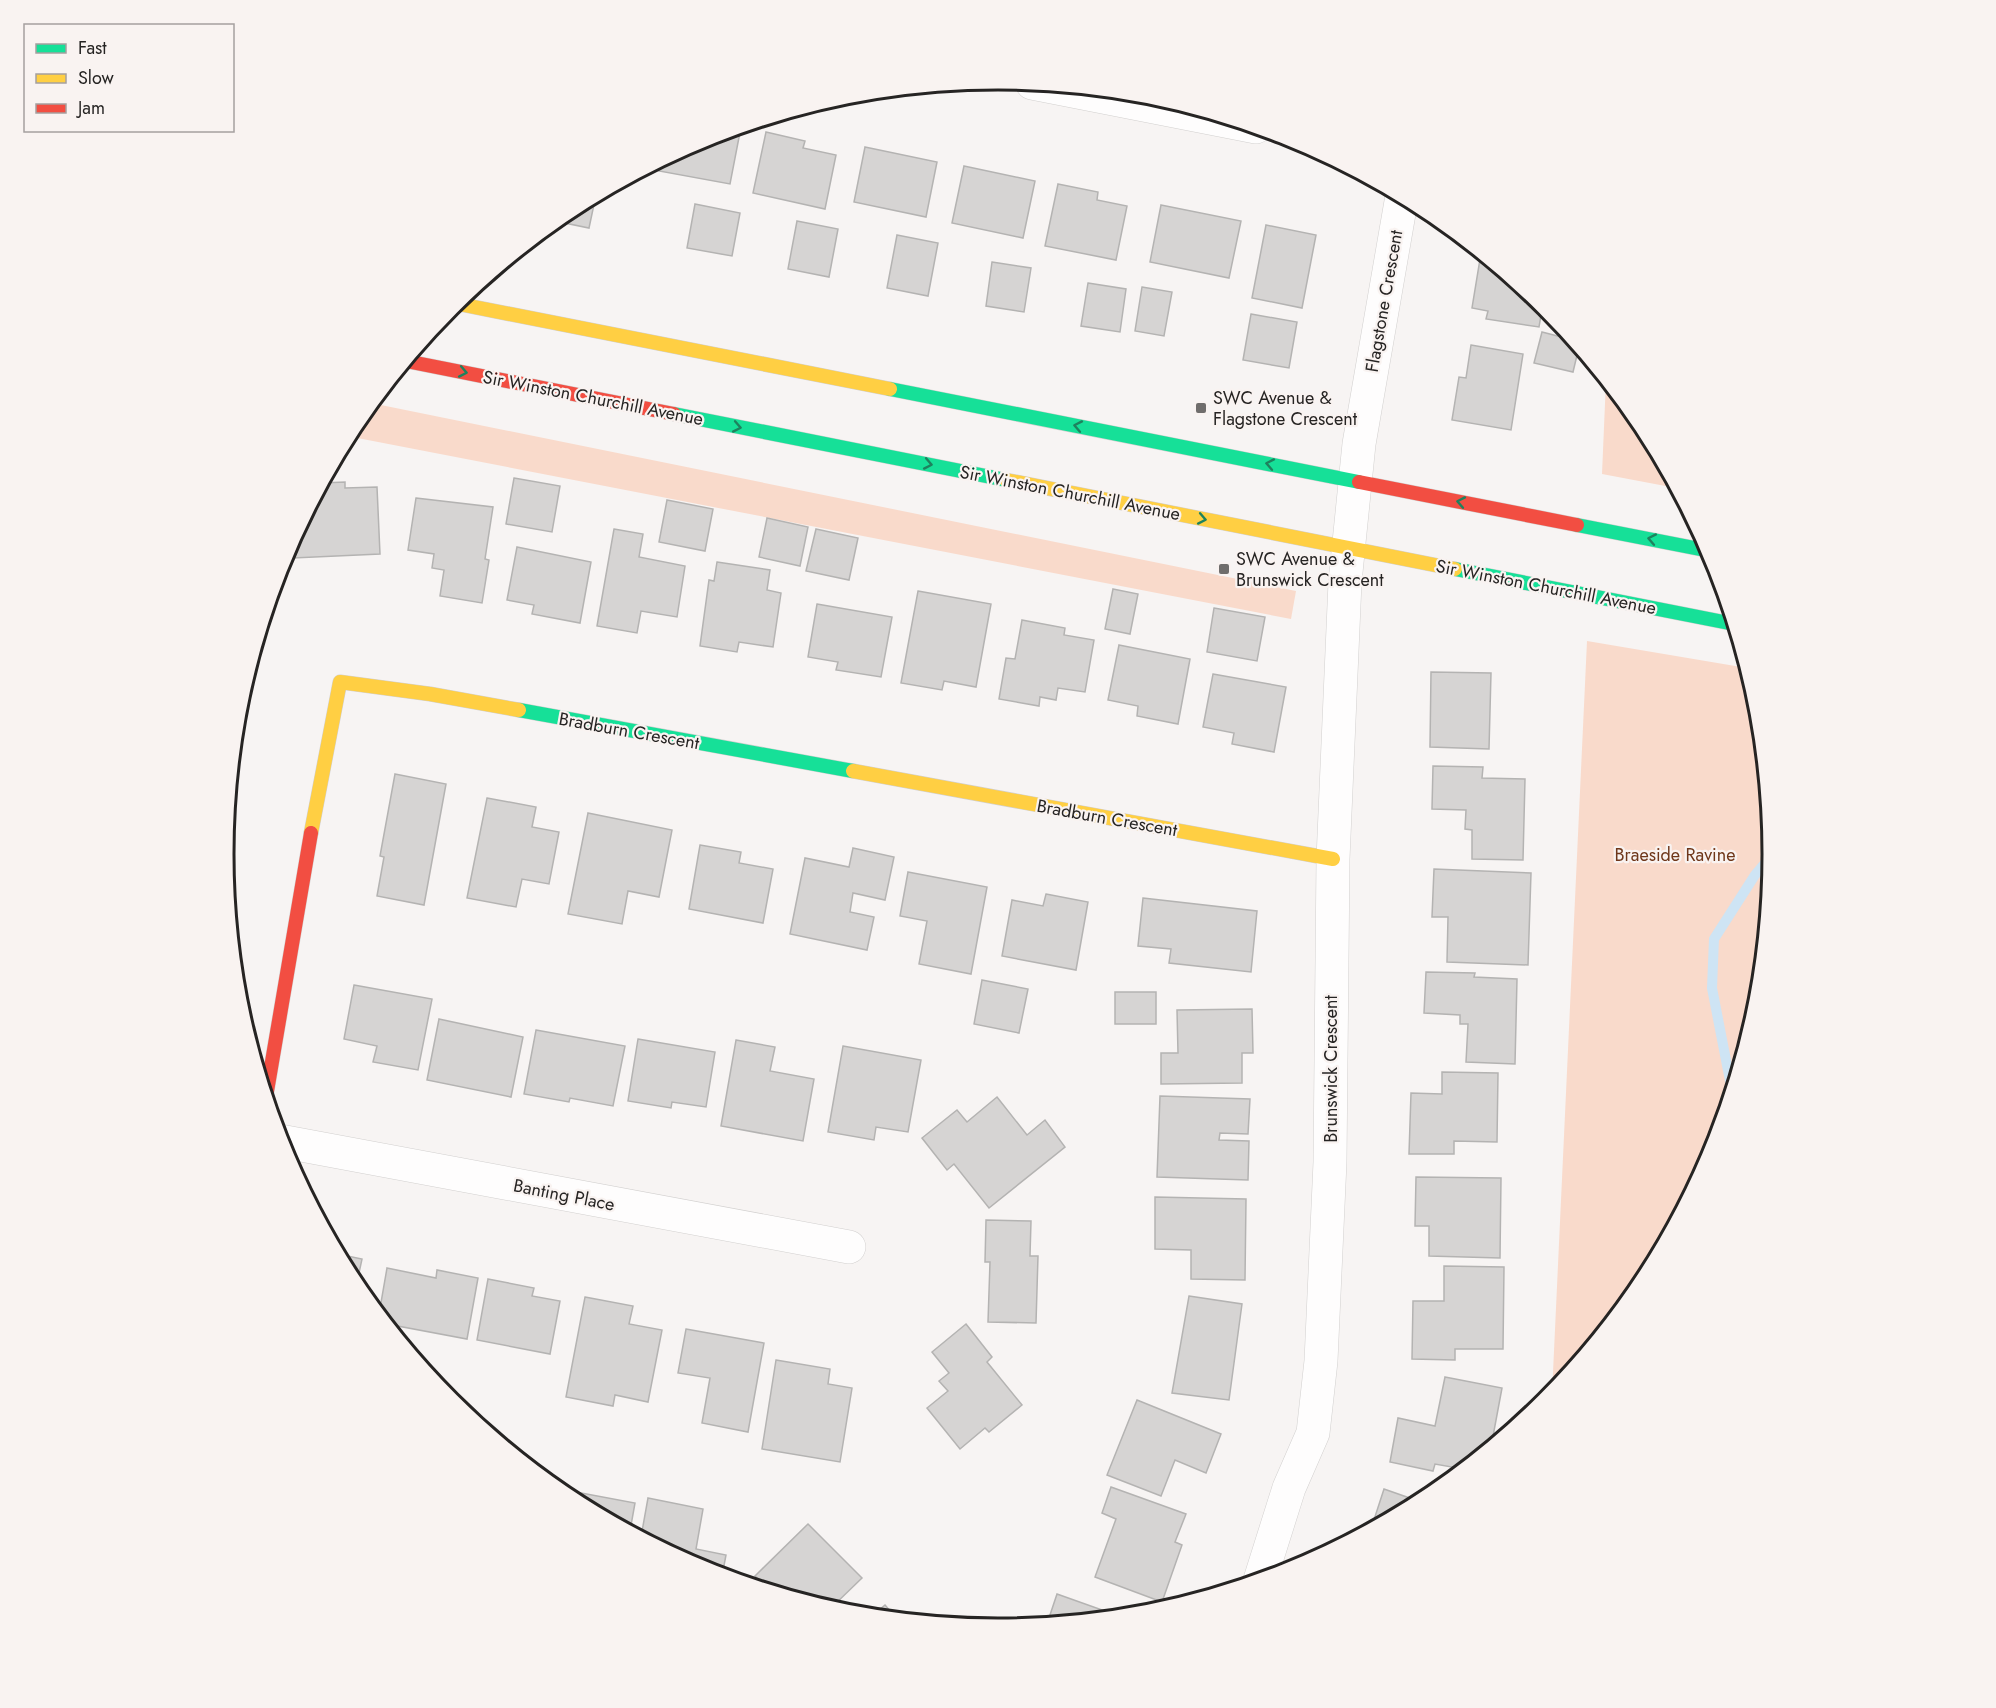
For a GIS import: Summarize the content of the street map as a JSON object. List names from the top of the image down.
{
  "streets": {
    "main road": ["Sir Winston Churchill Avenue", "Bradburn Crescent"],
    "street": ["Flagstone Crescent", "Brunswick Crescent", "Banting Place"]
  },
  "crossings": [
    ["Flagstone Crescent", "Sir Winston Churchill Avenue"],
    ["Flagstone Crescent", "Brunswick Crescent"],
    ["Sir Winston Churchill Avenue", "Brunswick Crescent"],
    ["Bradburn Crescent", "Brunswick Crescent"]
  ],
  "parks": ["Braeside Ravine"],
  "places": {
    "transit": ["SWC Avenue & Flagstone Crescent", "SWC Avenue & Brunswick Crescent"]
  },
  "legend": ["Fast", "Slow", "Jam"]
}
